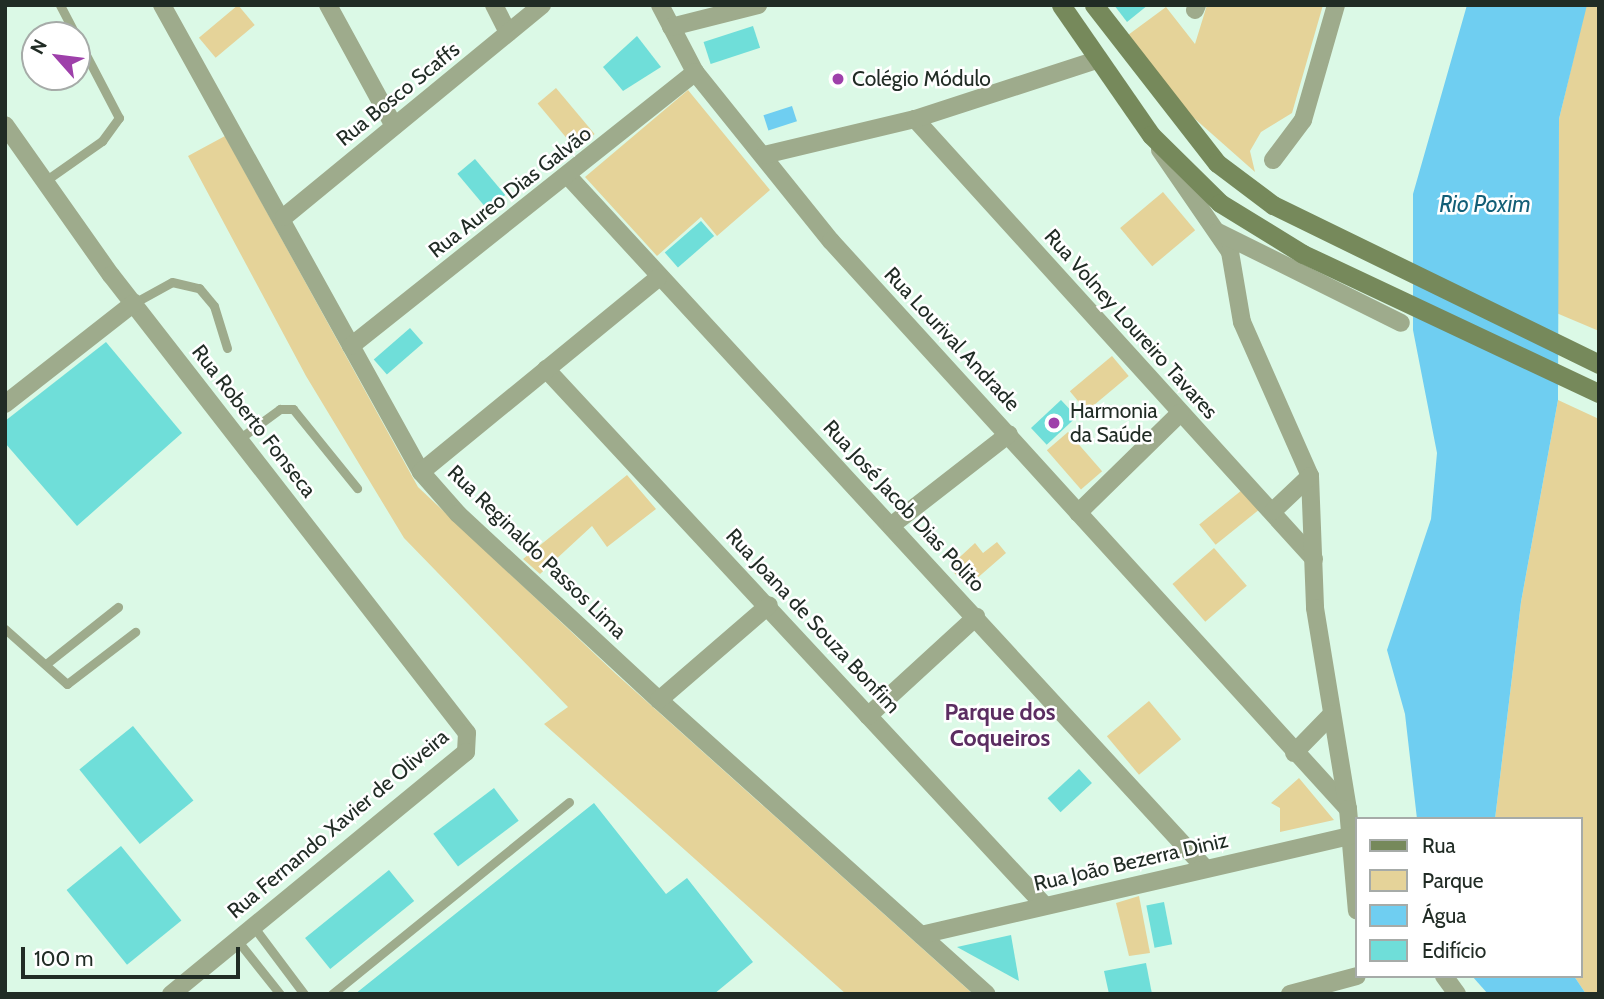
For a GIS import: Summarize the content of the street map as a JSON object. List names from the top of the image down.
{
  "streets": {
    "street": [
      "Rua Bosco Scaffs",
      "Rua Aureo Dias Galvão",
      "Rua Volney Loureiro Tavares",
      "Rua Lourival Andrade",
      "Rua Roberto Fonseca",
      "Rua José Jacob Dias Polito",
      "Rua Reginaldo Passos Lima",
      "Rua Joana de Souza Bonfim",
      "Rua Fernando Xavier de Oliveira",
      "Rua João Bezerra Diniz"
    ]
  },
  "crossings": [
    ["Rua Bosco Scaffs", "Rua Reginaldo Passos Lima"],
    ["Rua Aureo Dias Galvão", "Rua Lourival Andrade"],
    ["Rua Aureo Dias Galvão", "Rua José Jacob Dias Polito"],
    ["Rua Aureo Dias Galvão", "Rua Reginaldo Passos Lima"],
    ["Rua Roberto Fonseca", "Rua Fernando Xavier de Oliveira"],
    ["Rua José Jacob Dias Polito", "Rua João Bezerra Diniz"],
    ["Rua Reginaldo Passos Lima", "Rua João Bezerra Diniz"],
    ["Rua Joana de Souza Bonfim", "Rua João Bezerra Diniz"]
  ],
  "districts": ["Parque dos Coqueiros"],
  "water": ["Rio Poxim"],
  "places": ["Colégio Módulo", "Harmonia da Saúde"],
  "legend": [
    "Rua",
    "Parque",
    "Água",
    "Edifício"
  ],
  "scale_bar": "100 m",
  "north": "top left"
}
